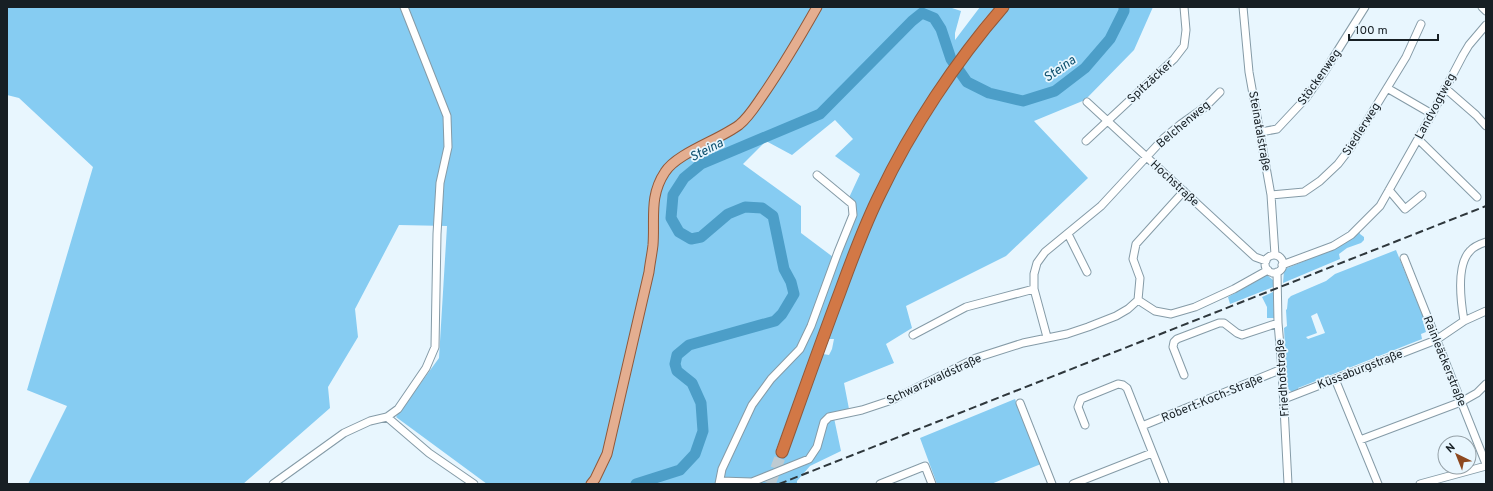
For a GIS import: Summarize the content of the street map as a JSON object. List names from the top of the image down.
{
  "streets": {
    "street": [
      "Stöckenweg",
      "Spitzäcker",
      "Landvogtweg",
      "Belchenweg",
      "Siedlerweg",
      "Steinatalstraße",
      "Hochstraße",
      "Rainleäckerstraße",
      "Küssaburgstraße",
      "Friedhofstraße",
      "Schwarzwaldstraße",
      "Robert-Koch-Straße"
    ]
  },
  "crossings": [
    ["Stöckenweg", "Steinatalstraße"],
    ["Spitzäcker", "Hochstraße"],
    ["Landvogtweg", "Steinatalstraße"],
    ["Landvogtweg", "Hochstraße"],
    ["Landvogtweg", "Friedhofstraße"],
    ["Belchenweg", "Hochstraße"],
    ["Belchenweg", "Schwarzwaldstraße"],
    ["Siedlerweg", "Steinatalstraße"],
    ["Steinatalstraße", "Hochstraße"],
    ["Steinatalstraße", "Friedhofstraße"],
    ["Hochstraße", "Friedhofstraße"],
    ["Rainleäckerstraße", "Küssaburgstraße"],
    ["Küssaburgstraße", "Friedhofstraße"],
    ["Friedhofstraße", "Robert-Koch-Straße"]
  ],
  "water": ["Steina"],
  "scale_bar": "100 m",
  "north": "top left"
}
